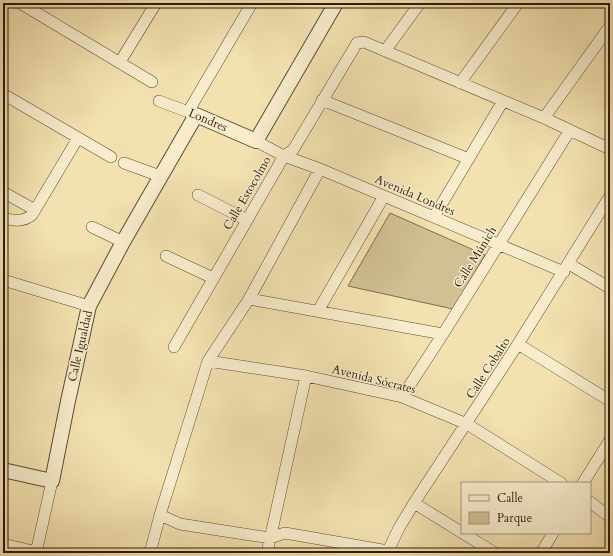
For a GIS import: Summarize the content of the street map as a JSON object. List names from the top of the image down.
{
  "streets": {
    "street": [
      "Londres",
      "Calle Estocolmo",
      "Avenida Londres",
      "Calle Múnich",
      "Calle Igualdad",
      "Calle Cobalto",
      "Avenida Sócrates"
    ]
  },
  "crossings": [
    ["Londres", "Avenida Londres"],
    ["Londres", "Calle Igualdad"],
    ["Calle Estocolmo", "Avenida Londres"],
    ["Avenida Londres", "Calle Múnich"],
    ["Avenida Londres", "Calle Cobalto"],
    ["Calle Múnich", "Avenida Sócrates"],
    ["Calle Cobalto", "Avenida Sócrates"]
  ],
  "legend": ["Calle", "Parque"]
}
